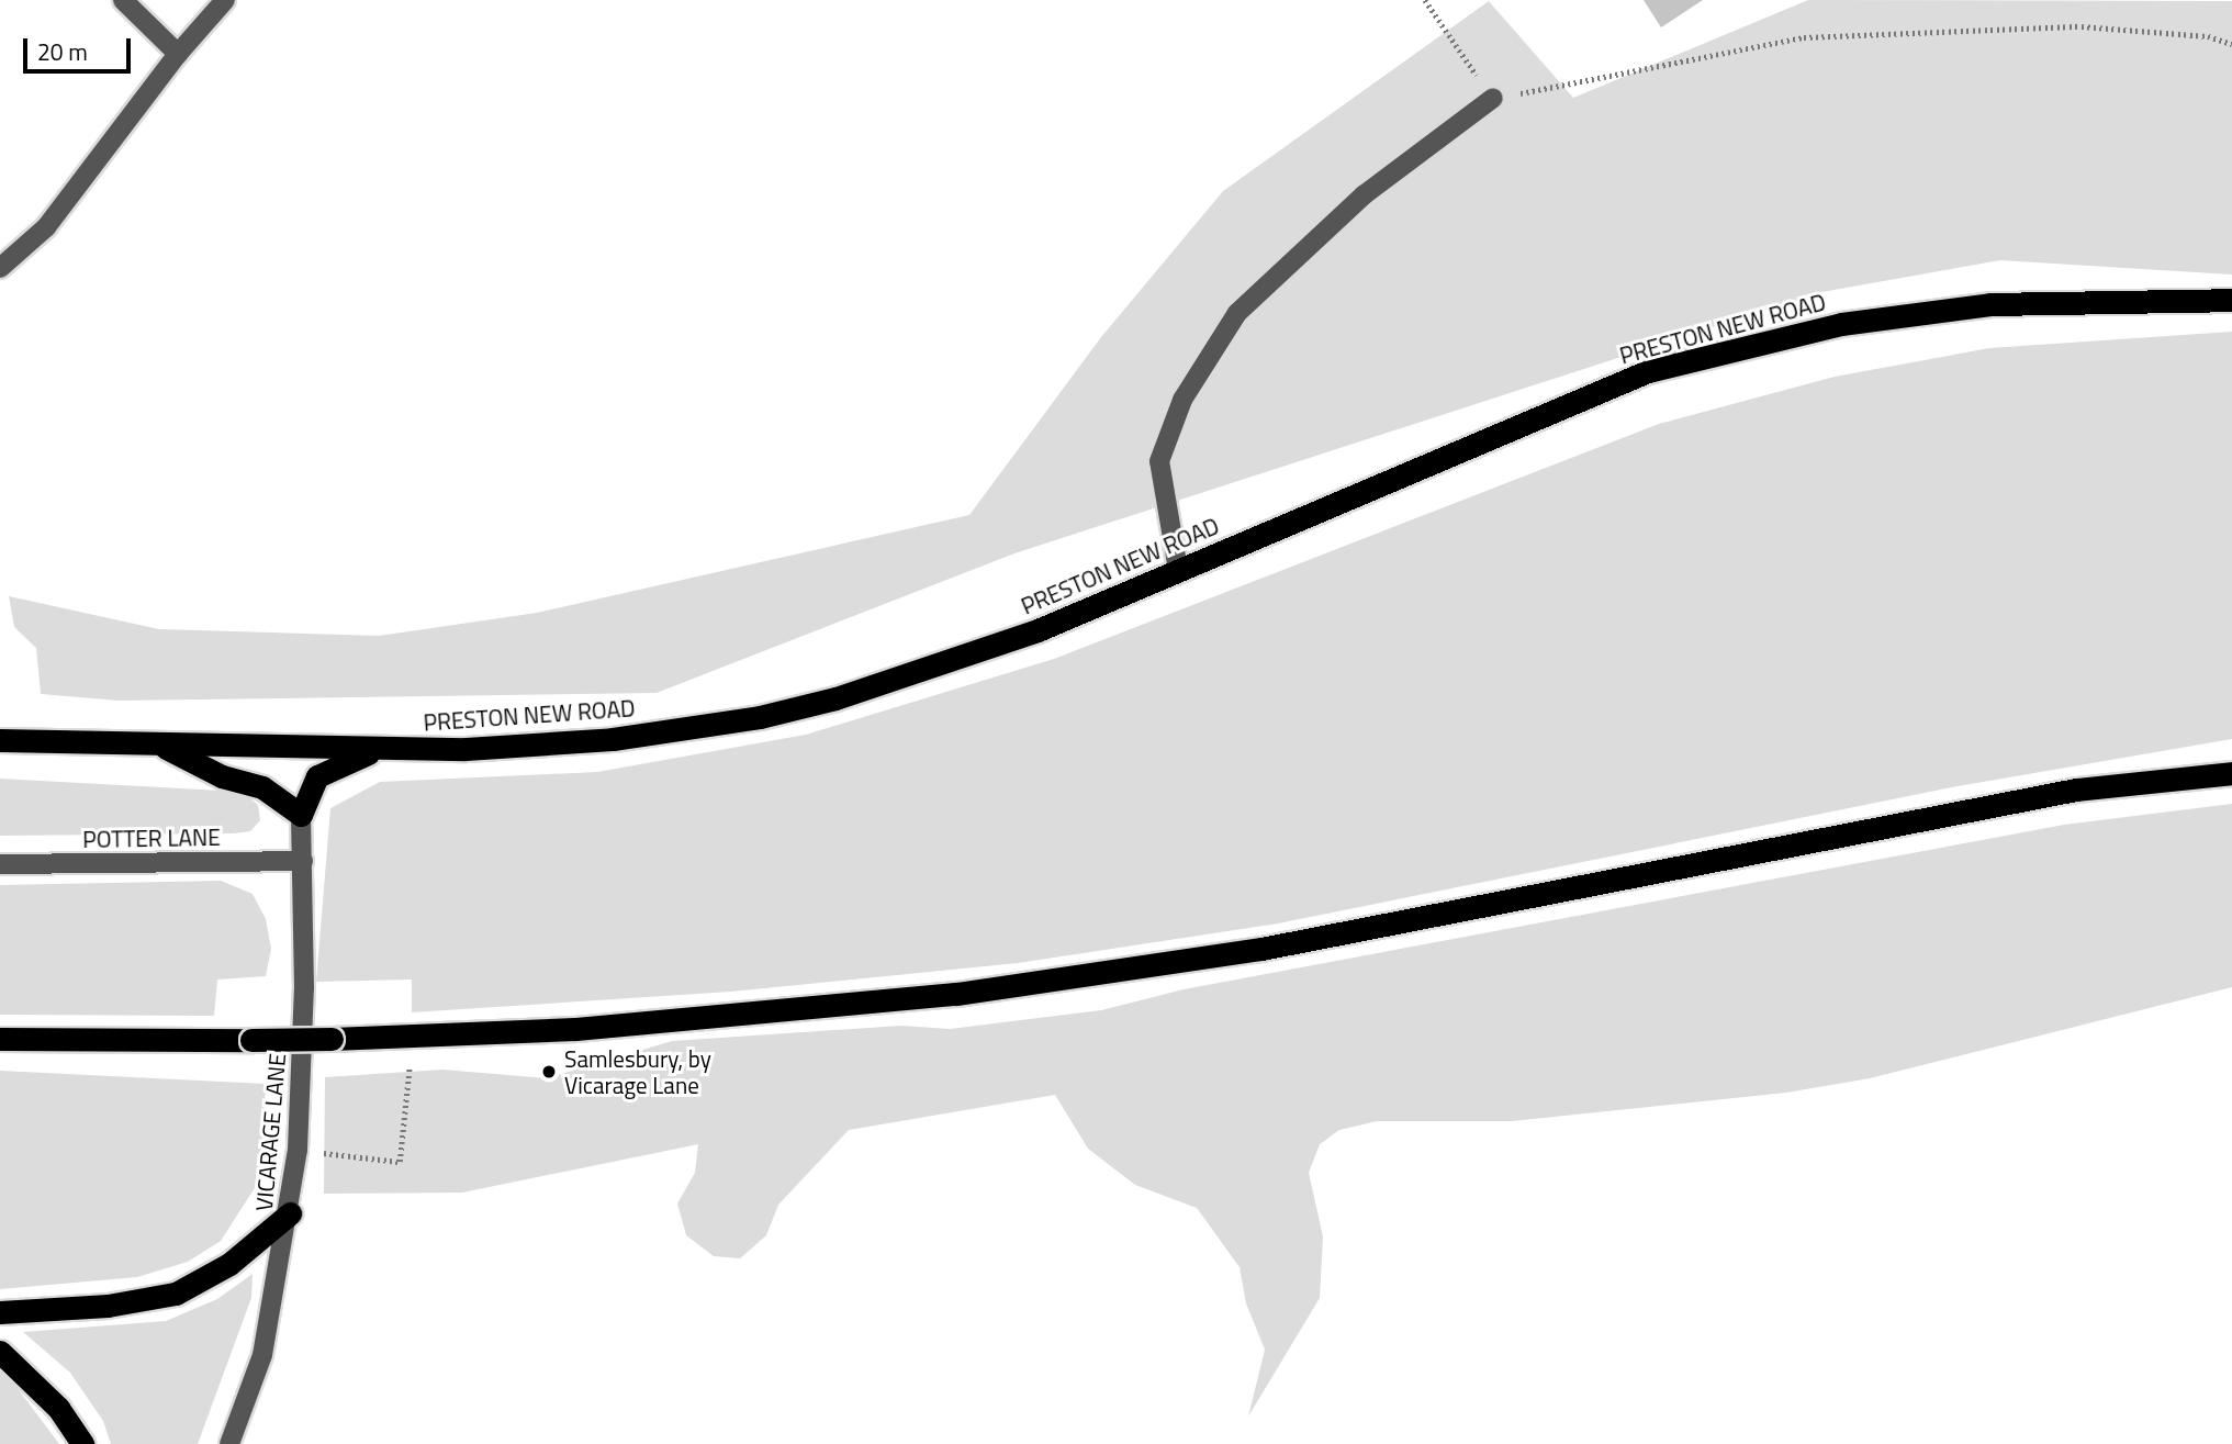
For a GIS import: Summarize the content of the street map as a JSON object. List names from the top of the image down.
{
  "streets": {
    "highway": ["PRESTON NEW ROAD"],
    "street": ["POTTER LANE", "VICARAGE LANE"]
  },
  "crossings": [
    ["POTTER LANE", "VICARAGE LANE"]
  ],
  "places": ["Samlesbury, by Vicarage Lane"],
  "scale_bar": "20 m"
}
